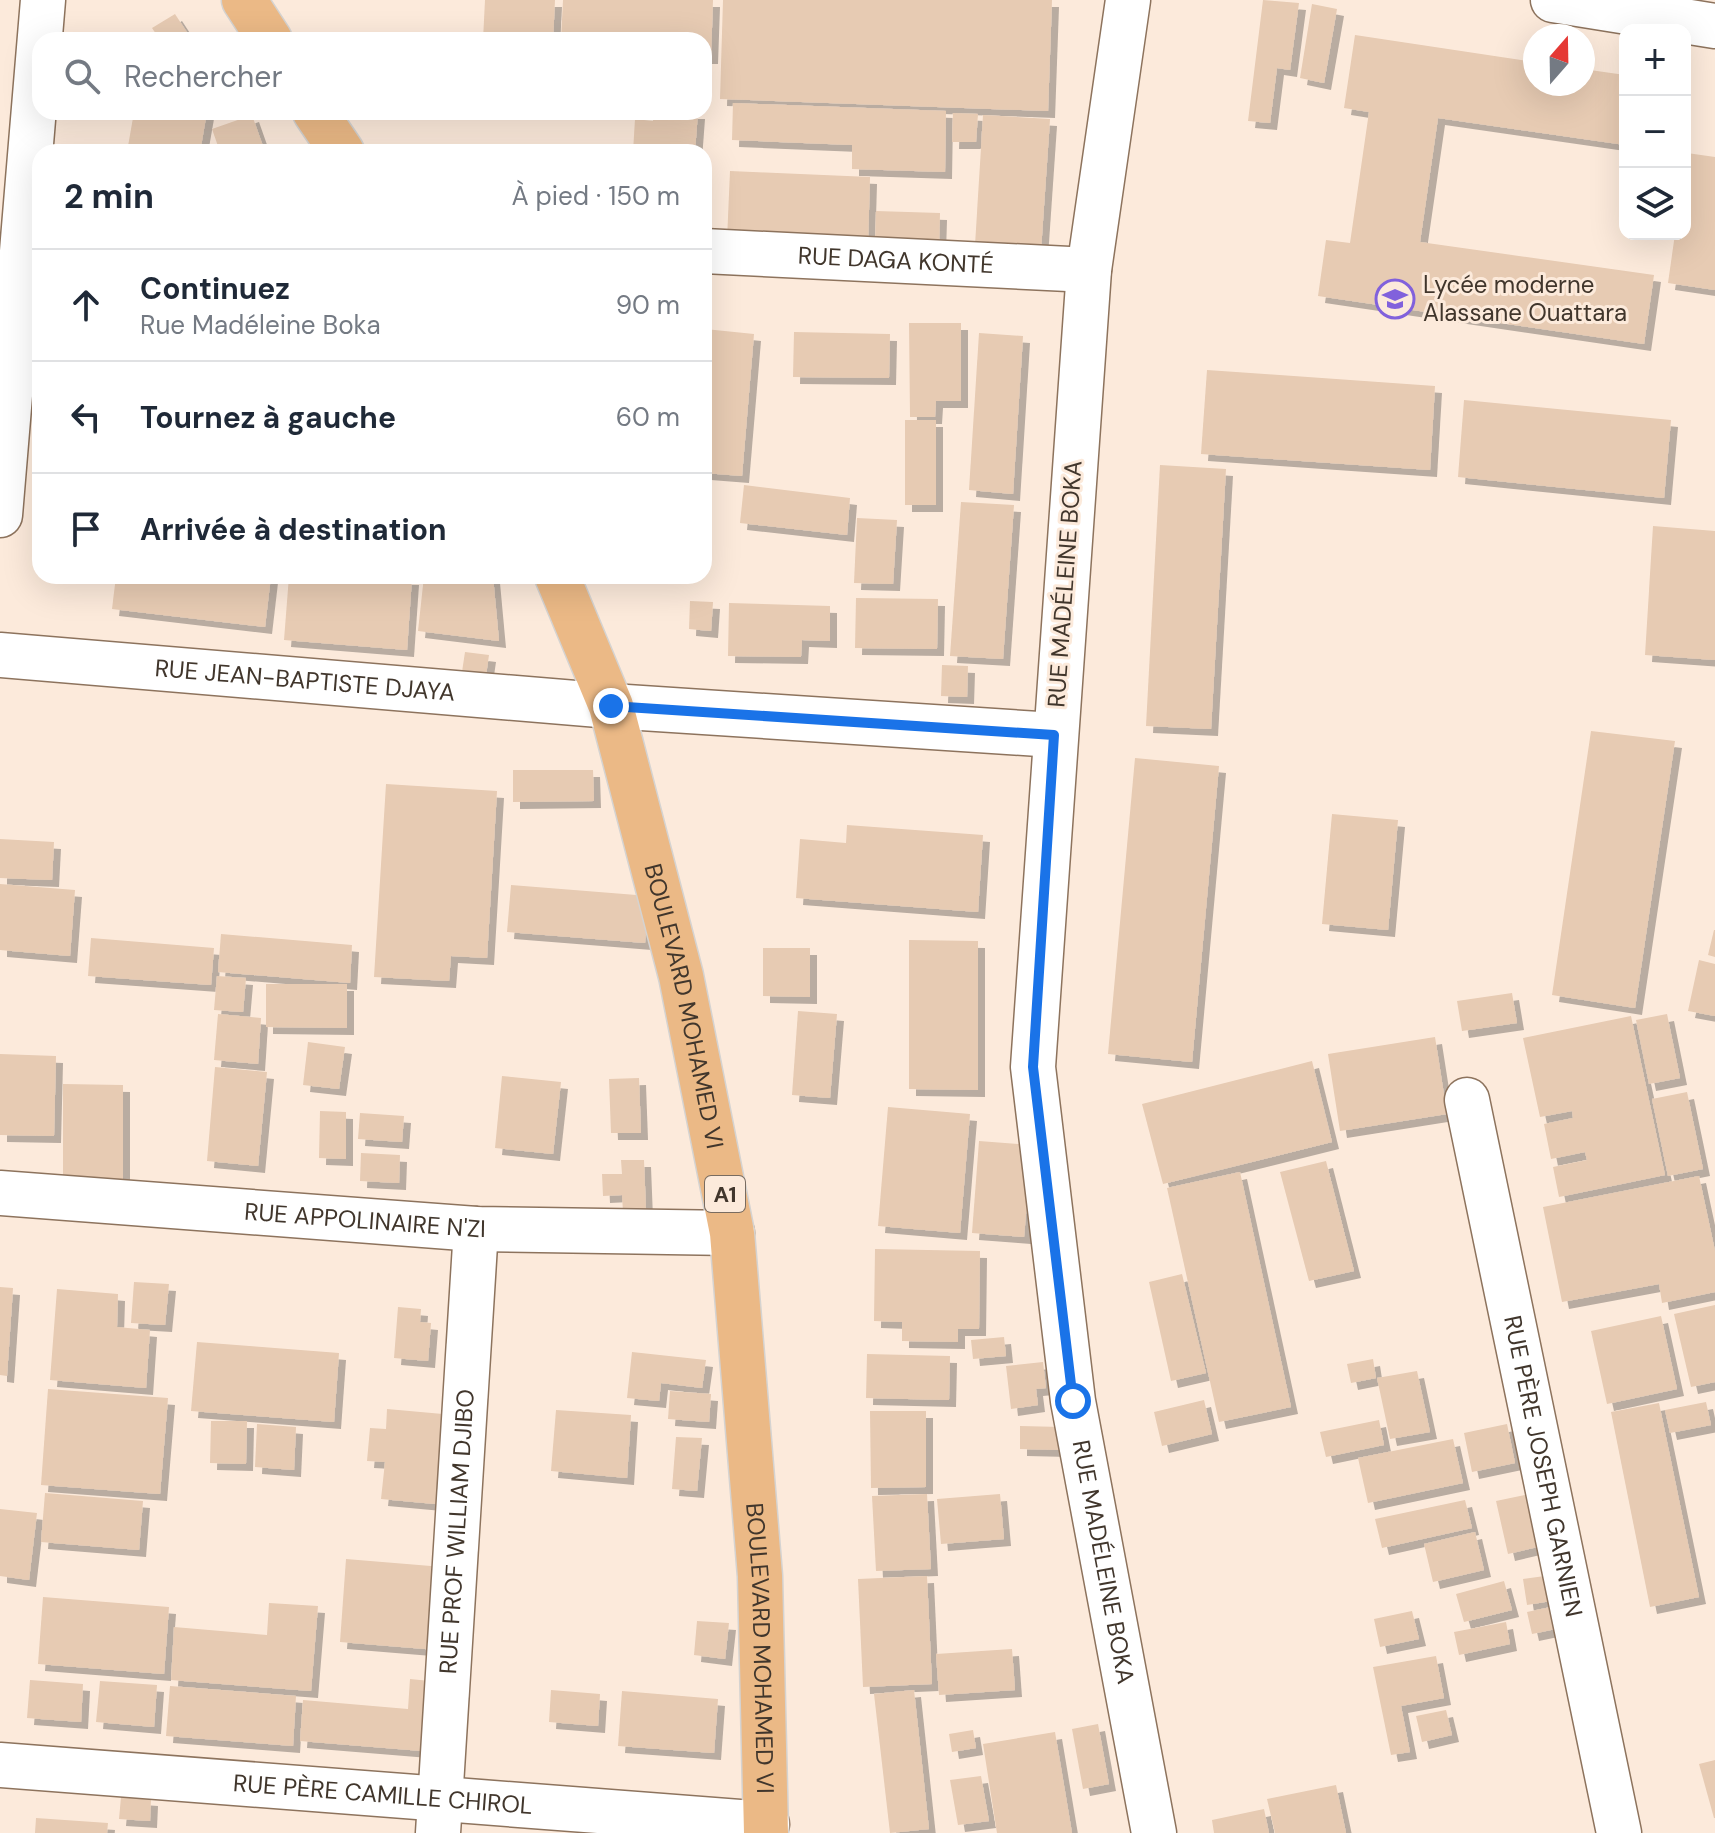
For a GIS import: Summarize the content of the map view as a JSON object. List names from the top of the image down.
{
  "streets": {
    "main road": ["BOULEVARD MOHAMED VI", "A1"],
    "street": [
      "RUE DAGA KONTÉ",
      "RUE MADÉLEINE BOKA",
      "RUE JEAN-BAPTISTE DJAYA",
      "RUE APPOLINAIRE N'ZI",
      "RUE PÈRE JOSEPH GARNIEN",
      "RUE PROF WILLIAM DJIBO",
      "RUE PÈRE CAMILLE CHIROL"
    ]
  },
  "crossings": [
    ["RUE DAGA KONTÉ", "RUE MADÉLEINE BOKA"],
    ["RUE MADÉLEINE BOKA", "RUE JEAN-BAPTISTE DJAYA"],
    ["RUE JEAN-BAPTISTE DJAYA", "BOULEVARD MOHAMED VI"],
    ["BOULEVARD MOHAMED VI", "RUE APPOLINAIRE N'ZI"],
    ["BOULEVARD MOHAMED VI", "RUE PÈRE CAMILLE CHIROL"],
    ["RUE APPOLINAIRE N'ZI", "RUE PROF WILLIAM DJIBO"],
    ["RUE PROF WILLIAM DJIBO", "RUE PÈRE CAMILLE CHIROL"]
  ],
  "places": {
    "school or university": ["Lycée moderne Alassane Ouattara"]
  },
  "north": "top",
  "page": {
    "map_buttons": ["+", "−"],
    "search": "Rechercher",
    "heading": ["2 min", "À pied · 150 m"],
    "list": [
      ["Continuez", "Rue Madéleine Boka", "90 m"],
      ["Tournez à gauche", "60 m"],
      "Arrivée à destination"
    ]
  }
}
